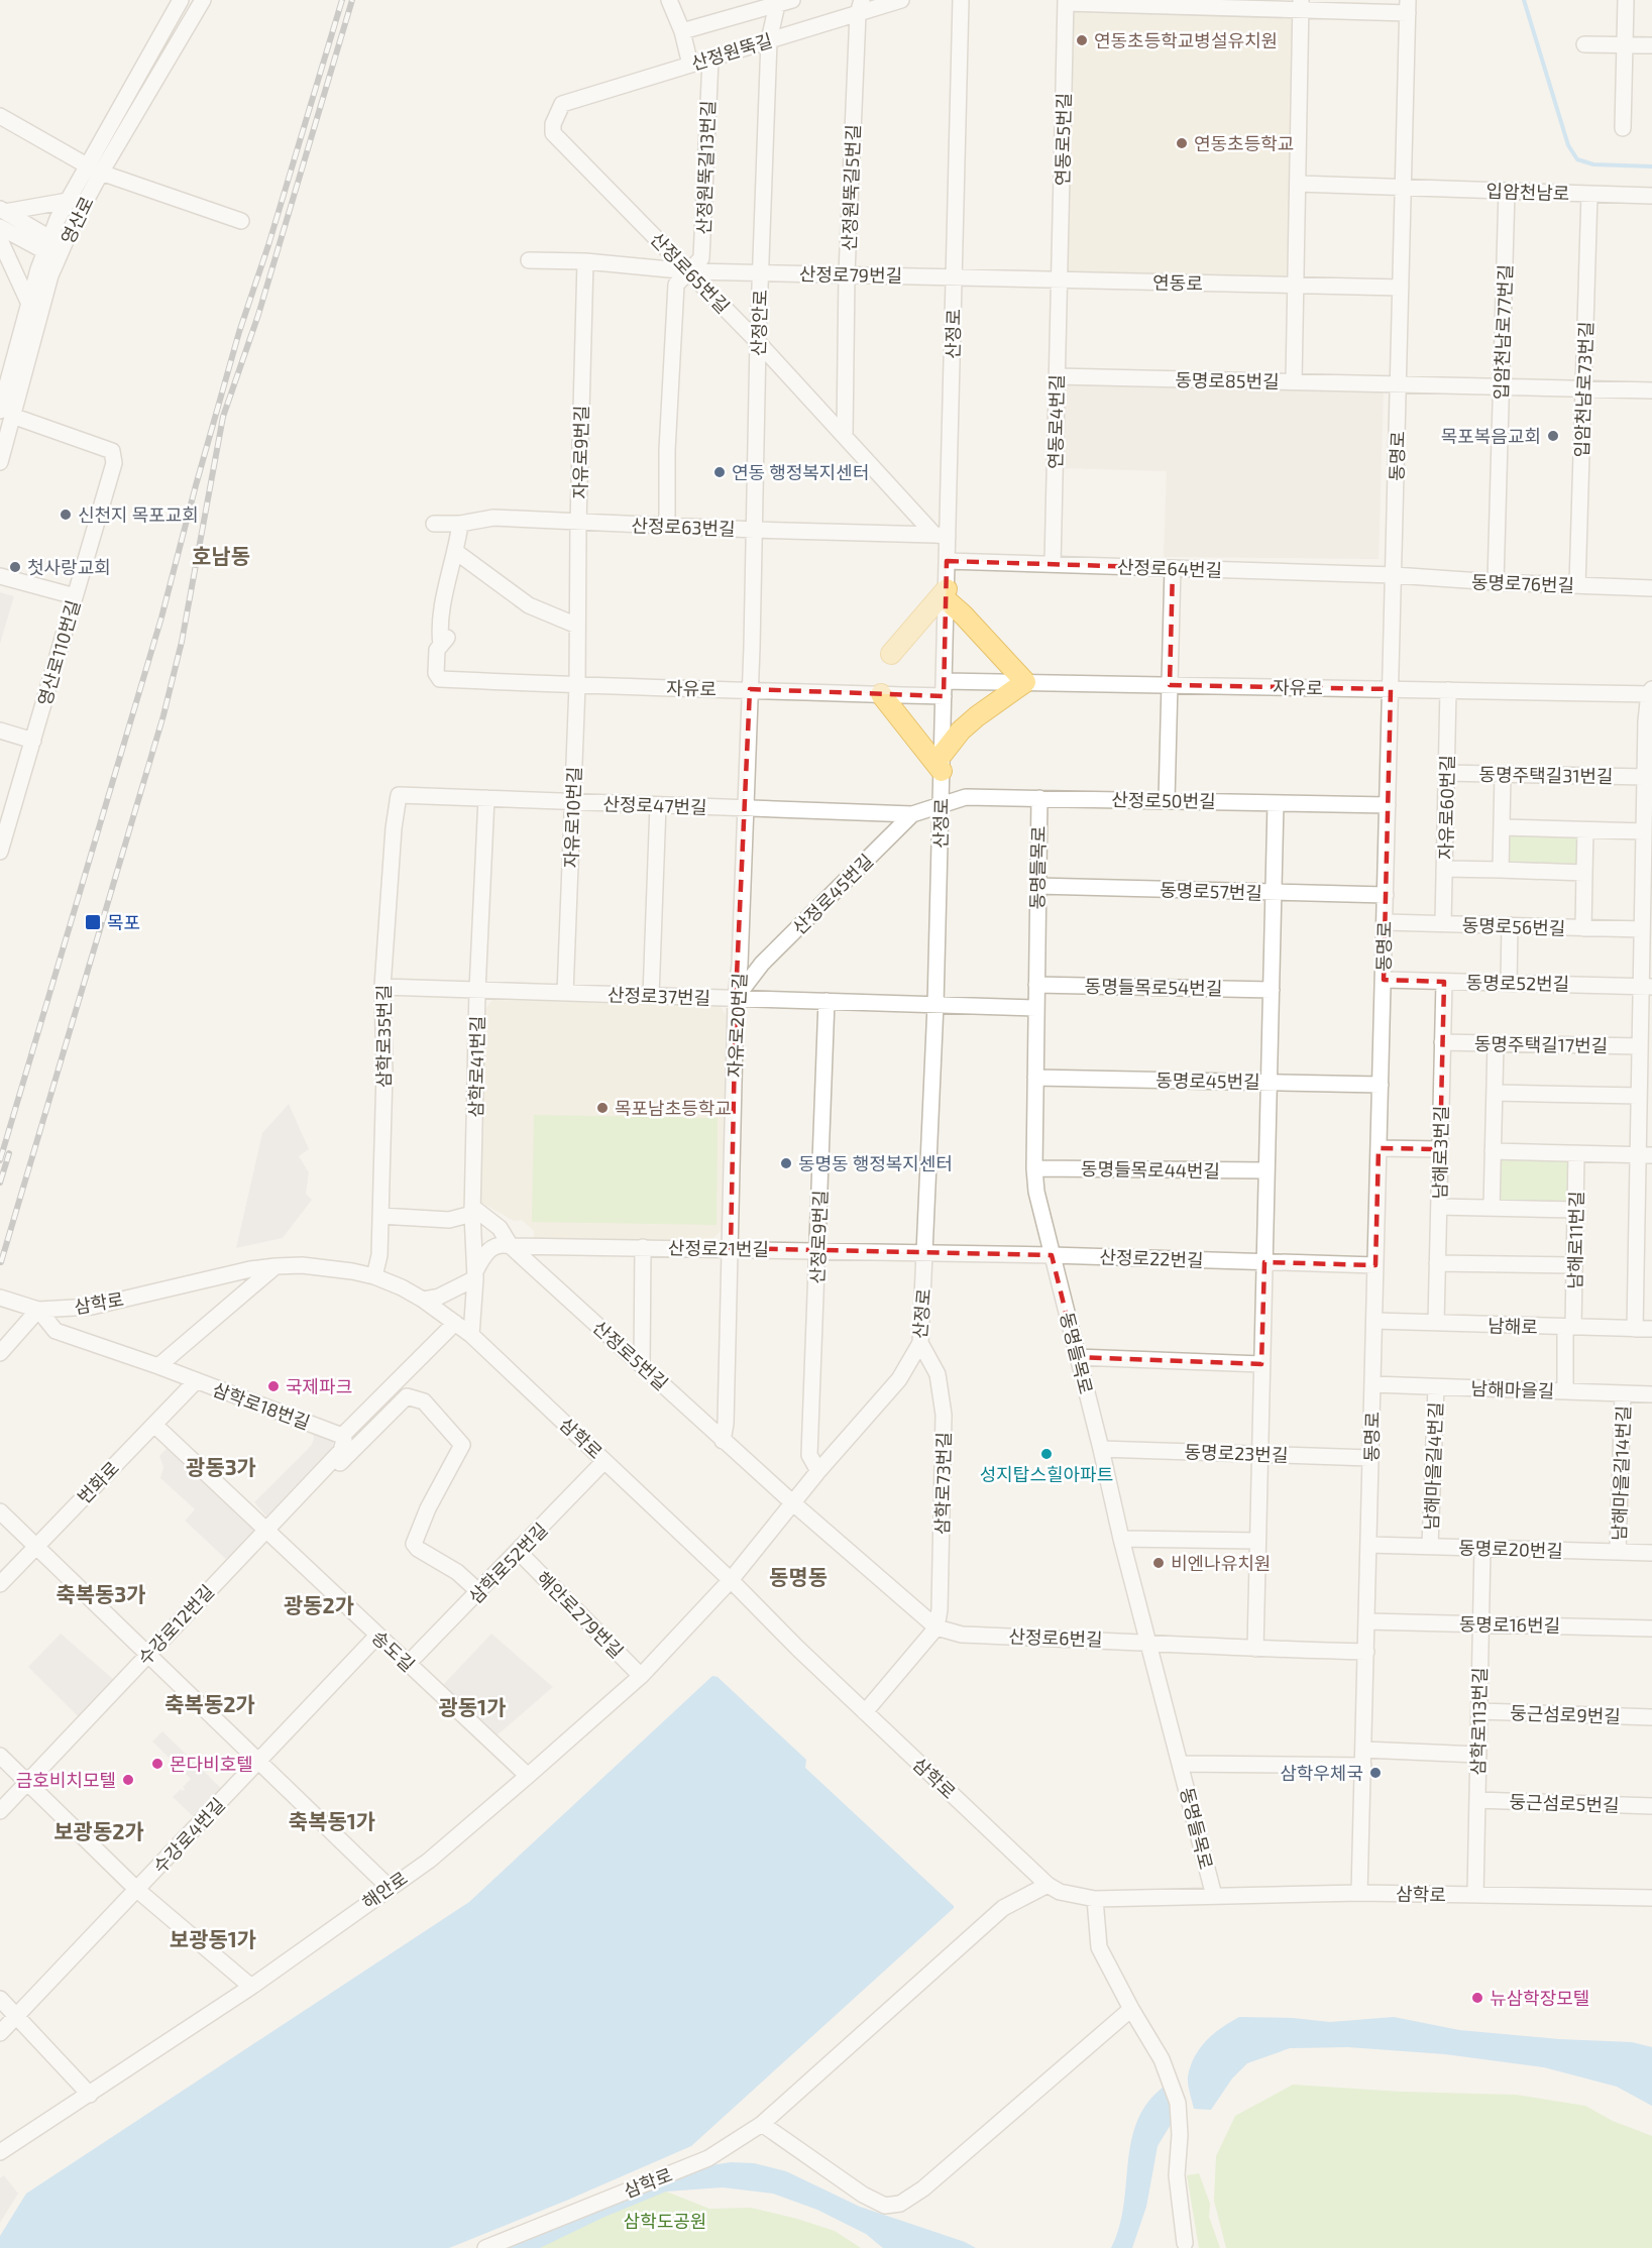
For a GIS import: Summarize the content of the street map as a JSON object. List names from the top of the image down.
{
  "streets": {
    "street": [
      "산정원뚝길",
      "연동로5번길",
      "산정원뚝길13번길",
      "산정원뚝길5번길",
      "입암천남로",
      "영산로",
      "산정로65번길",
      "산정로79번길",
      "연동로",
      "산정안로",
      "입암천남로77번길",
      "산정로",
      "동명로85번길",
      "입암천남로73번길",
      "연동로4번길",
      "자유로9번길",
      "동명로",
      "산정로63번길",
      "산정로64번길",
      "동명로76번길",
      "영산로110번길",
      "자유로",
      "동명주택길31번길",
      "산정로50번길",
      "산정로47번길",
      "자유로60번길",
      "자유로10번길",
      "동명들목로",
      "동명로57번길",
      "산정로45번길",
      "동명로56번길",
      "동명로52번길",
      "동명들목로54번길",
      "산정로37번길",
      "자유로20번길",
      "삼학로35번길",
      "동명주택길17번길",
      "삼학로41번길",
      "동명로45번길",
      "남해로3번길",
      "동명들목로44번길",
      "산정로9번길",
      "남해로11번길",
      "산정로21번길",
      "산정로22번길",
      "삼학로",
      "남해로",
      "산정로5번길",
      "남해마을길",
      "삼학로18번길",
      "동명로23번길",
      "남해마을길4번길",
      "남해마을길14번길",
      "번화로",
      "삼학로73번길",
      "동명로20번길",
      "삼학로52번길",
      "해안로279번길",
      "수강로12번길",
      "동명로16번길",
      "산정로6번길",
      "송도길",
      "둥근섬로9번길",
      "삼학로113번길",
      "둥근섬로5번길",
      "수강로4번길",
      "해안로"
    ]
  },
  "crossings": [
    ["산정원뚝길", "산정원뚝길13번길"],
    ["산정원뚝길", "산정원뚝길5번길"],
    ["산정원뚝길", "산정로65번길"],
    ["산정원뚝길", "산정안로"],
    ["연동로5번길", "연동로"],
    ["연동로5번길", "연동로4번길"],
    ["산정원뚝길13번길", "산정로65번길"],
    ["산정원뚝길13번길", "산정로79번길"],
    ["산정원뚝길13번길", "산정로63번길"],
    ["산정원뚝길5번길", "산정로65번길"],
    ["산정원뚝길5번길", "산정로79번길"],
    ["입암천남로", "입암천남로77번길"],
    ["입암천남로", "입암천남로73번길"],
    ["입암천남로", "동명로"],
    ["영산로", "영산로110번길"],
    ["산정로65번길", "산정로79번길"],
    ["산정로65번길", "산정안로"],
    ["산정로65번길", "산정로"],
    ["산정로65번길", "산정로63번길"],
    ["산정로79번길", "연동로"],
    ["산정로79번길", "산정안로"],
    ["산정로79번길", "산정로"],
    ["산정로79번길", "자유로9번길"],
    ["연동로", "산정로"],
    ["연동로", "연동로4번길"],
    ["연동로", "동명로"],
    ["산정안로", "산정로63번길"],
    ["산정안로", "자유로20번길"],
    ["입암천남로77번길", "동명로85번길"],
    ["입암천남로77번길", "동명로76번길"],
    ["산정로", "산정로63번길"],
    ["산정로", "산정로64번길"],
    ["산정로", "자유로"],
    ["산정로", "산정로50번길"],
    ["산정로", "산정로45번길"],
    ["산정로", "산정로37번길"],
    ["산정로", "산정로9번길"],
    ["산정로", "산정로21번길"],
    ["산정로", "산정로22번길"],
    ["산정로", "삼학로"],
    ["산정로", "산정로5번길"],
    ["산정로", "삼학로73번길"],
    ["산정로", "산정로6번길"],
    ["산정로", "해안로"],
    ["동명로85번길", "입암천남로73번길"],
    ["동명로85번길", "연동로4번길"],
    ["동명로85번길", "동명로"],
    ["입암천남로73번길", "동명로76번길"],
    ["연동로4번길", "산정로64번길"],
    ["자유로9번길", "산정로63번길"],
    ["자유로9번길", "자유로10번길"],
    ["동명로", "산정로64번길"],
    ["동명로", "동명로76번길"],
    ["동명로", "자유로"],
    ["동명로", "산정로50번길"],
    ["동명로", "동명로57번길"],
    ["동명로", "동명로56번길"],
    ["동명로", "동명로52번길"],
    ["동명로", "동명로45번길"],
    ["동명로", "산정로22번길"],
    ["동명로", "삼학로"],
    ["동명로", "남해로"],
    ["동명로", "남해마을길"],
    ["동명로", "동명로23번길"],
    ["동명로", "동명로20번길"],
    ["동명로", "동명로16번길"],
    ["동명로", "산정로6번길"],
    ["산정로64번길", "동명로76번길"],
    ["자유로", "자유로60번길"],
    ["자유로", "자유로10번길"],
    ["자유로", "자유로20번길"],
    ["동명주택길31번길", "자유로60번길"],
    ["산정로50번길", "동명들목로"],
    ["산정로50번길", "산정로45번길"],
    ["산정로47번길", "자유로10번길"],
    ["산정로47번길", "산정로45번길"],
    ["산정로47번길", "자유로20번길"],
    ["산정로47번길", "삼학로35번길"],
    ["산정로47번길", "삼학로41번길"],
    ["자유로60번길", "동명로56번길"],
    ["자유로10번길", "산정로37번길"],
    ["동명들목로", "동명로57번길"],
    ["동명들목로", "동명들목로54번길"],
    ["동명들목로", "산정로37번길"],
    ["동명들목로", "동명로45번길"],
    ["동명들목로", "동명들목로44번길"],
    ["동명들목로", "산정로22번길"],
    ["동명들목로", "삼학로"],
    ["동명들목로", "동명로23번길"],
    ["동명들목로", "산정로6번길"],
    ["산정로45번길", "산정로37번길"],
    ["산정로45번길", "자유로20번길"],
    ["동명로52번길", "남해로3번길"],
    ["산정로37번길", "자유로20번길"],
    ["산정로37번길", "삼학로35번길"],
    ["산정로37번길", "삼학로41번길"],
    ["산정로37번길", "산정로9번길"],
    ["자유로20번길", "산정로21번길"],
    ["자유로20번길", "산정로5번길"],
    ["삼학로35번길", "삼학로"],
    ["동명주택길17번길", "남해로3번길"],
    ["삼학로41번길", "산정로21번길"],
    ["삼학로41번길", "삼학로"],
    ["삼학로41번길", "산정로5번길"],
    ["남해로3번길", "남해로"],
    ["산정로9번길", "산정로21번길"],
    ["남해로11번길", "남해로"],
    ["남해로11번길", "남해마을길"],
    ["산정로21번길", "산정로22번길"],
    ["산정로21번길", "산정로5번길"],
    ["삼학로", "삼학로18번길"],
    ["삼학로", "삼학로52번길"],
    ["삼학로", "삼학로113번길"],
    ["삼학로", "해안로"],
    ["산정로5번길", "산정로6번길"],
    ["남해마을길", "남해마을길4번길"],
    ["남해마을길", "남해마을길14번길"],
    ["삼학로18번길", "번화로"],
    ["삼학로18번길", "수강로12번길"],
    ["남해마을길4번길", "동명로20번길"],
    ["남해마을길14번길", "동명로20번길"],
    ["번화로", "송도길"],
    ["삼학로73번길", "산정로6번길"],
    ["동명로20번길", "삼학로113번길"],
    ["삼학로52번길", "해안로279번길"],
    ["삼학로52번길", "송도길"],
    ["해안로279번길", "해안로"],
    ["수강로12번길", "송도길"],
    ["동명로16번길", "삼학로113번길"],
    ["송도길", "수강로4번길"],
    ["송도길", "해안로"],
    ["둥근섬로9번길", "삼학로113번길"],
    ["삼학로113번길", "둥근섬로5번길"]
  ],
  "districts": [
    "호남동",
    "광동3가",
    "동명동",
    "축복동3가",
    "광동2가",
    "축복동2가",
    "광동1가",
    "축복동1가",
    "보광동2가",
    "보광동1가"
  ],
  "parks": ["삼학도공원"],
  "places": {
    "other": [
      "연동초등학교병설유치원",
      "연동초등학교",
      "목포복음교회",
      "연동 행정복지센터",
      "신천지 목포교회",
      "첫사랑교회",
      "목포남초등학교",
      "동명동 행정복지센터",
      "국제파크",
      "성지탑스힐아파트",
      "비엔나유치원",
      "몬다비호텔",
      "삼학우체국",
      "금호비치모텔",
      "뉴삼학장모텔"
    ],
    "transit": ["목포"]
  }
}
